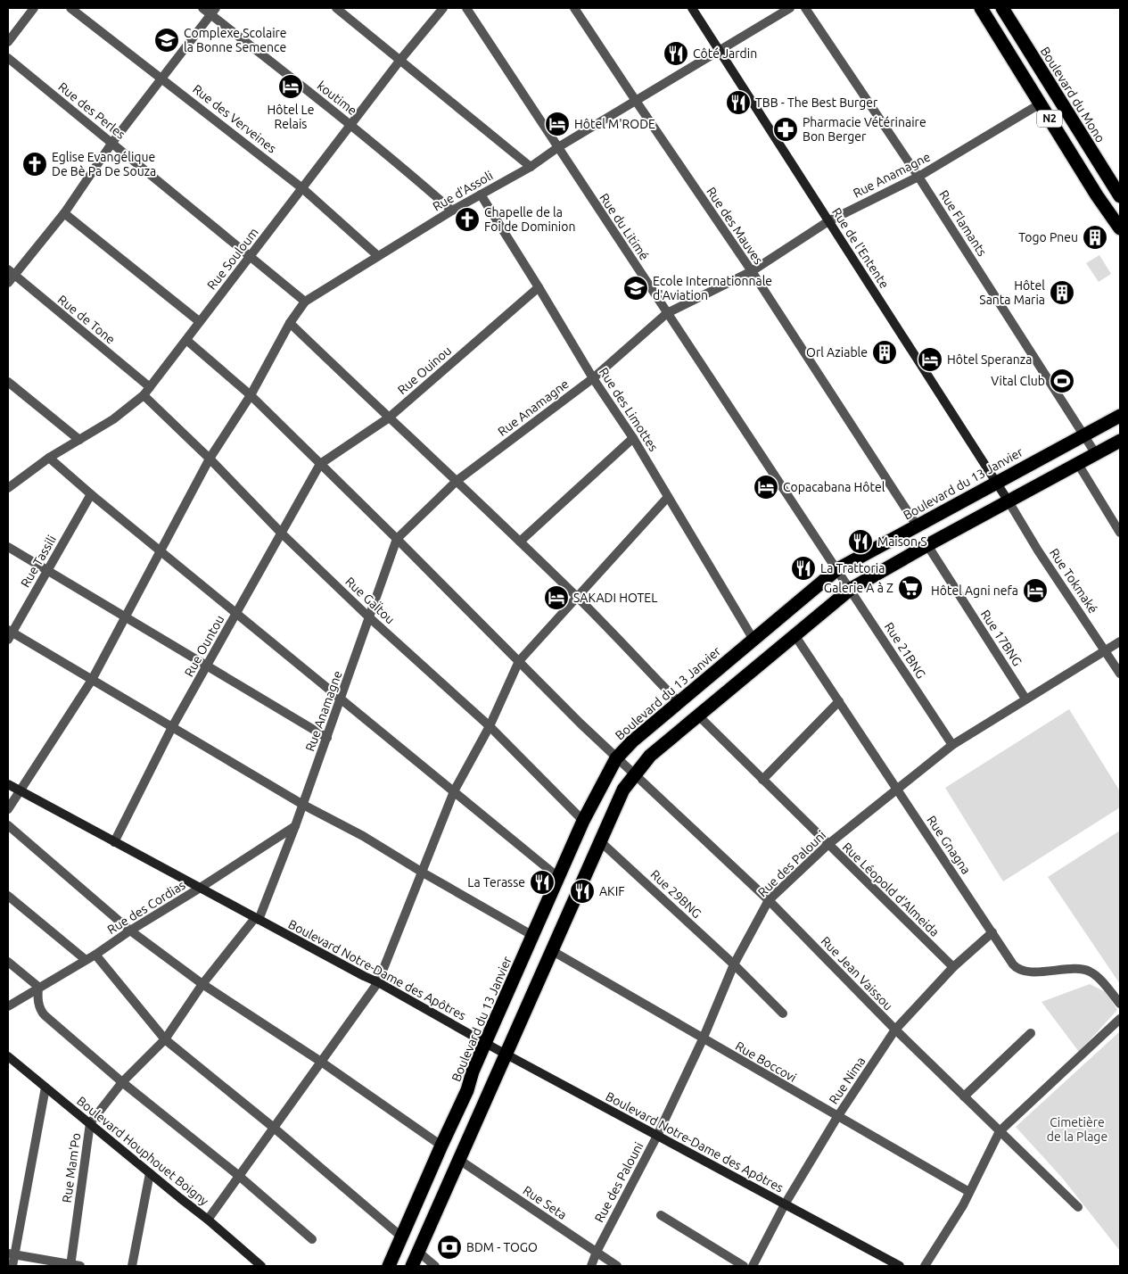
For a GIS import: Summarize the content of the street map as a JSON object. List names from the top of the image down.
{
  "streets": {
    "highway": ["Boulevard du Mono", "N2", "Boulevard du 13 Janvier"],
    "street": [
      "koutime",
      "Rue des Perles",
      "Rue des Verveines",
      "Rue Anamagne",
      "Rue d'Assoli",
      "Rue Flamants",
      "Rue des Mauves",
      "Rue du Litimé",
      "Rue de l'Entente",
      "Rue Souloum",
      "Rue de Tone",
      "Rue Ouinou",
      "Rue des Limottes",
      "Rue Tassili",
      "Rue Tokmaké",
      "Rue GaÏtou",
      "Rue 17BNG",
      "Rue Ountou",
      "Rue 21BNG",
      "Rue Gnagna",
      "Rue des Palouni",
      "Rue Léopold d'Almeida",
      "Rue 29BNG",
      "Rue des Cordias",
      "Boulevard Notre-Dame des Apôtres",
      "Rue Jean Vaissou",
      "Rue Boccovi",
      "Rue Nima",
      "Boulevard Houphouet Boigny",
      "Rue Mam'Po",
      "Rue Seta"
    ]
  },
  "crossings": [
    ["koutime", "Rue d'Assoli"],
    ["koutime", "Rue Souloum"],
    ["Rue des Perles", "Rue d'Assoli"],
    ["Rue des Perles", "Rue Souloum"],
    ["Rue des Verveines", "Rue d'Assoli"],
    ["Rue des Verveines", "Rue Souloum"],
    ["N2", "Rue Anamagne"],
    ["Rue Anamagne", "Rue Flamants"],
    ["Rue Anamagne", "Rue des Mauves"],
    ["Rue Anamagne", "Rue du Litimé"],
    ["Rue Anamagne", "Rue de l'Entente"],
    ["Rue Anamagne", "Rue des Limottes"],
    ["Rue Anamagne", "Rue GaÏtou"],
    ["Rue Anamagne", "Rue des Cordias"],
    ["Rue Anamagne", "Boulevard Notre-Dame des Apôtres"],
    ["Rue Anamagne", "Rue Jean Vaissou"],
    ["Rue Anamagne", "Rue Mam'Po"],
    ["Rue d'Assoli", "Rue des Mauves"],
    ["Rue d'Assoli", "Rue du Litimé"],
    ["Rue d'Assoli", "Rue de l'Entente"],
    ["Rue d'Assoli", "Rue des Limottes"],
    ["Rue d'Assoli", "Rue GaÏtou"],
    ["Rue d'Assoli", "Boulevard Notre-Dame des Apôtres"],
    ["Rue d'Assoli", "Rue Jean Vaissou"],
    ["Rue Flamants", "Boulevard du 13 Janvier"],
    ["Rue des Mauves", "Boulevard du 13 Janvier"],
    ["Rue du Litimé", "Boulevard du 13 Janvier"],
    ["Rue du Litimé", "Rue 21BNG"],
    ["Rue de l'Entente", "Boulevard du 13 Janvier"],
    ["Rue de l'Entente", "Rue Tokmaké"],
    ["Rue Souloum", "Rue de Tone"],
    ["Rue Souloum", "Rue GaÏtou"],
    ["Rue Souloum", "Rue Jean Vaissou"],
    ["Rue Ouinou", "Rue des Limottes"],
    ["Rue Ouinou", "Rue Ountou"],
    ["Rue Ouinou", "Rue Jean Vaissou"],
    ["Rue des Limottes", "Boulevard du 13 Janvier"],
    ["Boulevard du 13 Janvier", "Rue GaÏtou"],
    ["Boulevard du 13 Janvier", "Rue 21BNG"],
    ["Boulevard du 13 Janvier", "Boulevard Notre-Dame des Apôtres"],
    ["Boulevard du 13 Janvier", "Rue Jean Vaissou"],
    ["Rue Tokmaké", "Rue des Palouni"],
    ["Rue GaÏtou", "Rue Ountou"],
    ["Rue 17BNG", "Rue des Palouni"],
    ["Rue Ountou", "Boulevard Notre-Dame des Apôtres"],
    ["Rue Ountou", "Rue Jean Vaissou"],
    ["Rue 21BNG", "Rue des Palouni"],
    ["Rue Gnagna", "Rue des Palouni"],
    ["Rue Gnagna", "Rue Nima"],
    ["Rue des Palouni", "Rue Léopold d'Almeida"],
    ["Rue des Palouni", "Rue 29BNG"],
    ["Rue des Palouni", "Boulevard Notre-Dame des Apôtres"],
    ["Rue des Palouni", "Rue Jean Vaissou"],
    ["Rue des Palouni", "Rue Boccovi"],
    ["Rue des Palouni", "Rue Seta"],
    ["Rue Léopold d'Almeida", "Rue Nima"],
    ["Rue des Cordias", "Boulevard Notre-Dame des Apôtres"],
    ["Boulevard Notre-Dame des Apôtres", "Rue Nima"],
    ["Rue Jean Vaissou", "Rue Nima"],
    ["Rue Boccovi", "Rue Nima"],
    ["Boulevard Houphouet Boigny", "Rue Mam'Po"]
  ],
  "parks": ["Cimetière de la Plage"],
  "places": {
    "school or university": ["Complexe Scolaire la Bonne Semence", "Ecole Internationnale d'Aviation"],
    "restaurant": [
      "Côté Jardin",
      "TBB - The Best Burger",
      "Maison S",
      "La Trattoria",
      "La Terasse",
      "AKIF"
    ],
    "hotel": [
      "Hôtel Le Relais",
      "Hôtel M'RODE",
      "Hôtel Speranza",
      "Copacabana Hôtel",
      "Hôtel Agni nefa",
      "SAKADI HOTEL"
    ],
    "pharmacy": ["Pharmacie Vétérinaire Bon Berger"],
    "church": ["Eglise Evangélique De Bè Pa De Souza", "Chapelle de la Foi de Dominion"],
    "building": ["Togo Pneu", "Hôtel Santa Maria", "Orl Aziable"],
    "sports": ["Vital Club"],
    "supermarket": ["Galerie A à Z"],
    "bank": ["BDM - TOGO"]
  }
}
